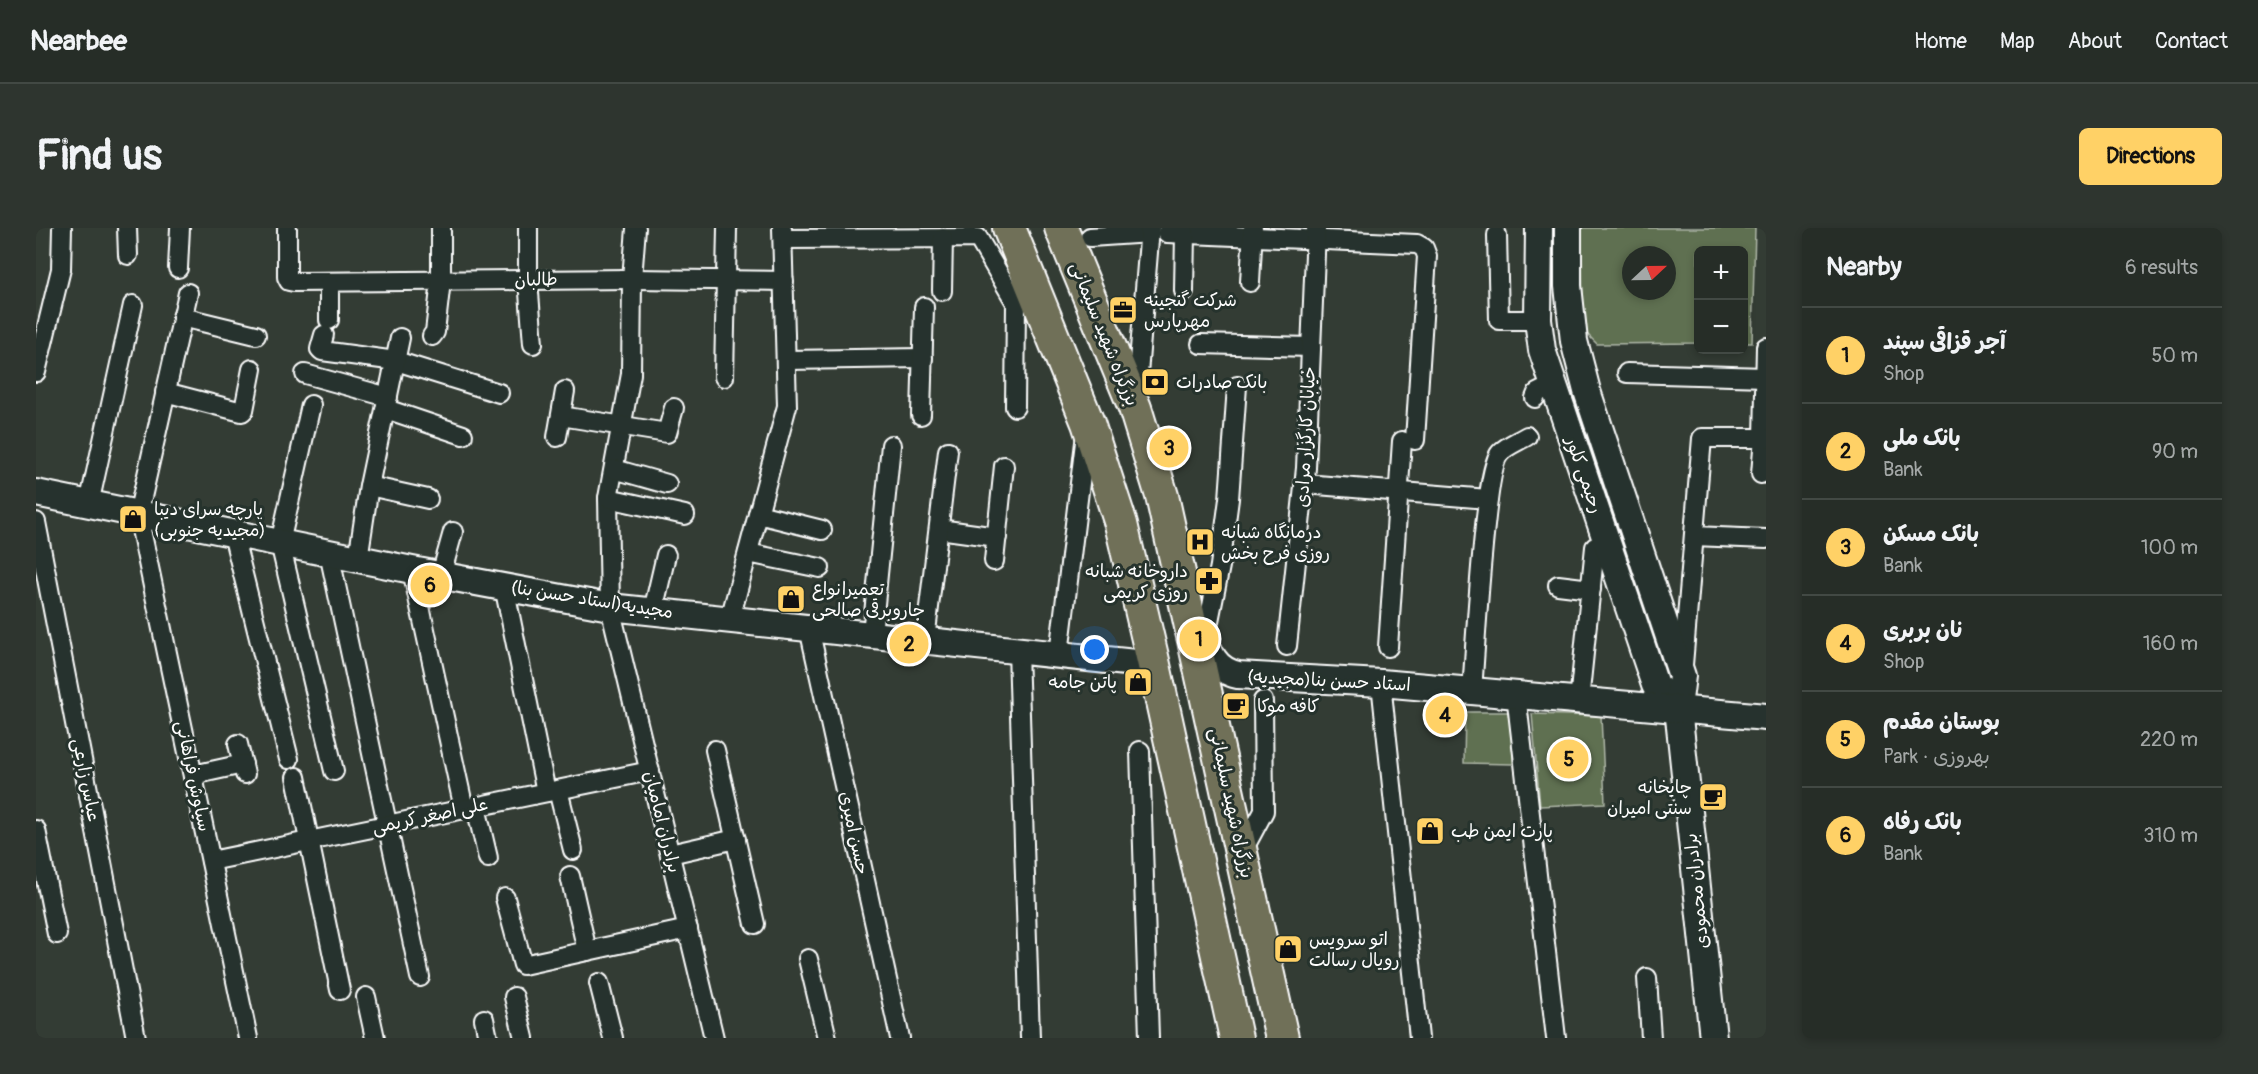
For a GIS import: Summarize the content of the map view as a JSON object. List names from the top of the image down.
{
  "streets": {
    "highway": ["بزرگراه شهید سلیمانی"],
    "main road": [
      "رحیمی کلور",
      "مجیدیه(استاد حسن بنا)",
      "استاد حسن بنا(مجیدیه)",
      "برادران محمودی"
    ],
    "street": [
      "طالبان",
      "خیابان کارگزار مرادی",
      "سیاوش فراهانی",
      "عباس زارعی",
      "علی اصغر کریمی",
      "برادران امامیان",
      "حسن امیری"
    ]
  },
  "crossings": [
    ["طالبان", "برادران امامیان"],
    ["بزرگراه شهید سلیمانی", "استاد حسن بنا(مجیدیه)"],
    ["رحیمی کلور", "استاد حسن بنا(مجیدیه)"],
    ["رحیمی کلور", "برادران محمودی"],
    ["مجیدیه(استاد حسن بنا)", "سیاوش فراهانی"],
    ["مجیدیه(استاد حسن بنا)", "برادران امامیان"],
    ["مجیدیه(استاد حسن بنا)", "حسن امیری"],
    ["استاد حسن بنا(مجیدیه)", "برادران محمودی"],
    ["سیاوش فراهانی", "علی اصغر کریمی"],
    ["علی اصغر کریمی", "برادران امامیان"]
  ],
  "places": {
    "office": ["شرکت گنجینه مهرپارس"],
    "bank": ["بانک صادرات"],
    "shop": [
      "پارچه سرای دیبا (مجیدیه جنوبی)",
      "تعمیرانواع جاروبرقی صالحی",
      "پاتن جامه",
      "پارت ایمن طب",
      "اتو سرویس رویال رسالت"
    ],
    "hospital": ["درمانگاه شبانه روزی فرح بخش"],
    "pharmacy": ["داروخانه شبانه روزی کریمی"],
    "cafe": ["کافه موکا", "چایخانه سنتی امیران"]
  },
  "north": "right",
  "page": {
    "header": "Nearbee",
    "nav": [
      "Home",
      "Map",
      "About",
      "Contact"
    ],
    "buttons": "Directions",
    "title": "Find us",
    "heading": ["Nearby", "6 results"],
    "map_buttons": ["+", "−"],
    "list": [
      {
        "mark": "1",
        "name": "آجر قزاقی سپند",
        "note": "Shop",
        "value": "50 m"
      },
      {
        "mark": "2",
        "name": "بانک ملی",
        "note": "Bank",
        "value": "90 m"
      },
      {
        "mark": "3",
        "name": "بانک مسکن",
        "note": "Bank",
        "value": "100 m"
      },
      {
        "mark": "4",
        "name": "نان بربری",
        "note": "Shop",
        "value": "160 m"
      },
      {
        "mark": "5",
        "name": "بوستان مقدم",
        "note": "Park · بهروزی",
        "value": "220 m"
      },
      {
        "mark": "6",
        "name": "بانک رفاه",
        "note": "Bank",
        "value": "310 m"
      }
    ],
    "pins": [
      "3",
      "6",
      "1",
      "2",
      "4",
      "5"
    ]
  }
}
